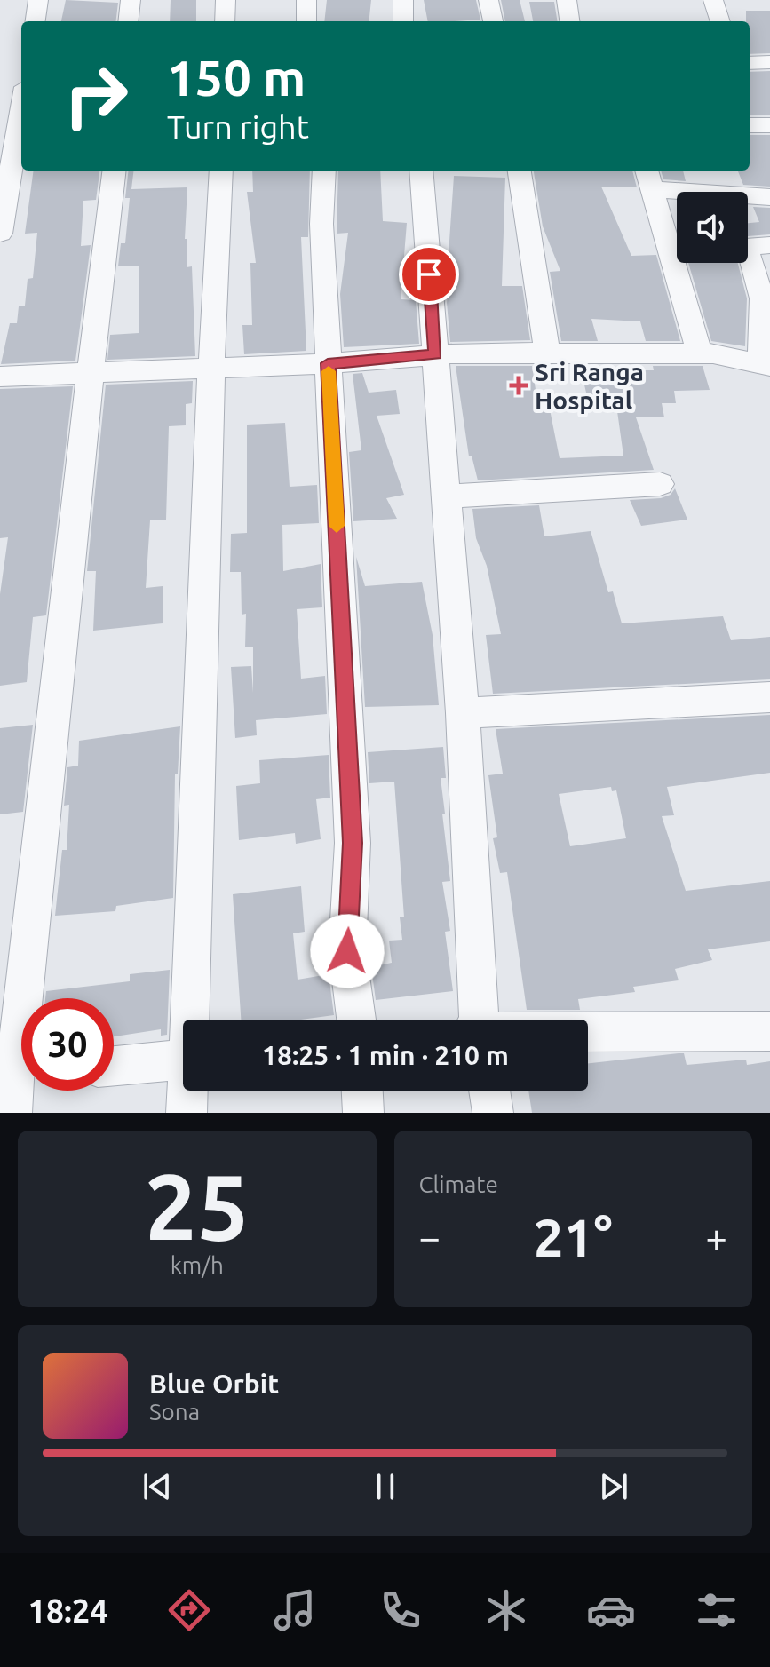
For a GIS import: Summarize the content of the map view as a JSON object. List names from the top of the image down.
{
  "places": {
    "health": ["Sri Ranga Hospital"]
  },
  "page": {
    "turn": ["150 m", "Turn right"],
    "limit": "30",
    "trip": "18:25 · 1 min · 210 m",
    "tile": [
      ["25", "km/h"],
      "Climate"
    ],
    "heat": ["−", "21°", "+"],
    "song": ["Blue Orbit", "Sona"],
    "tabs": "18:24"
  }
}
